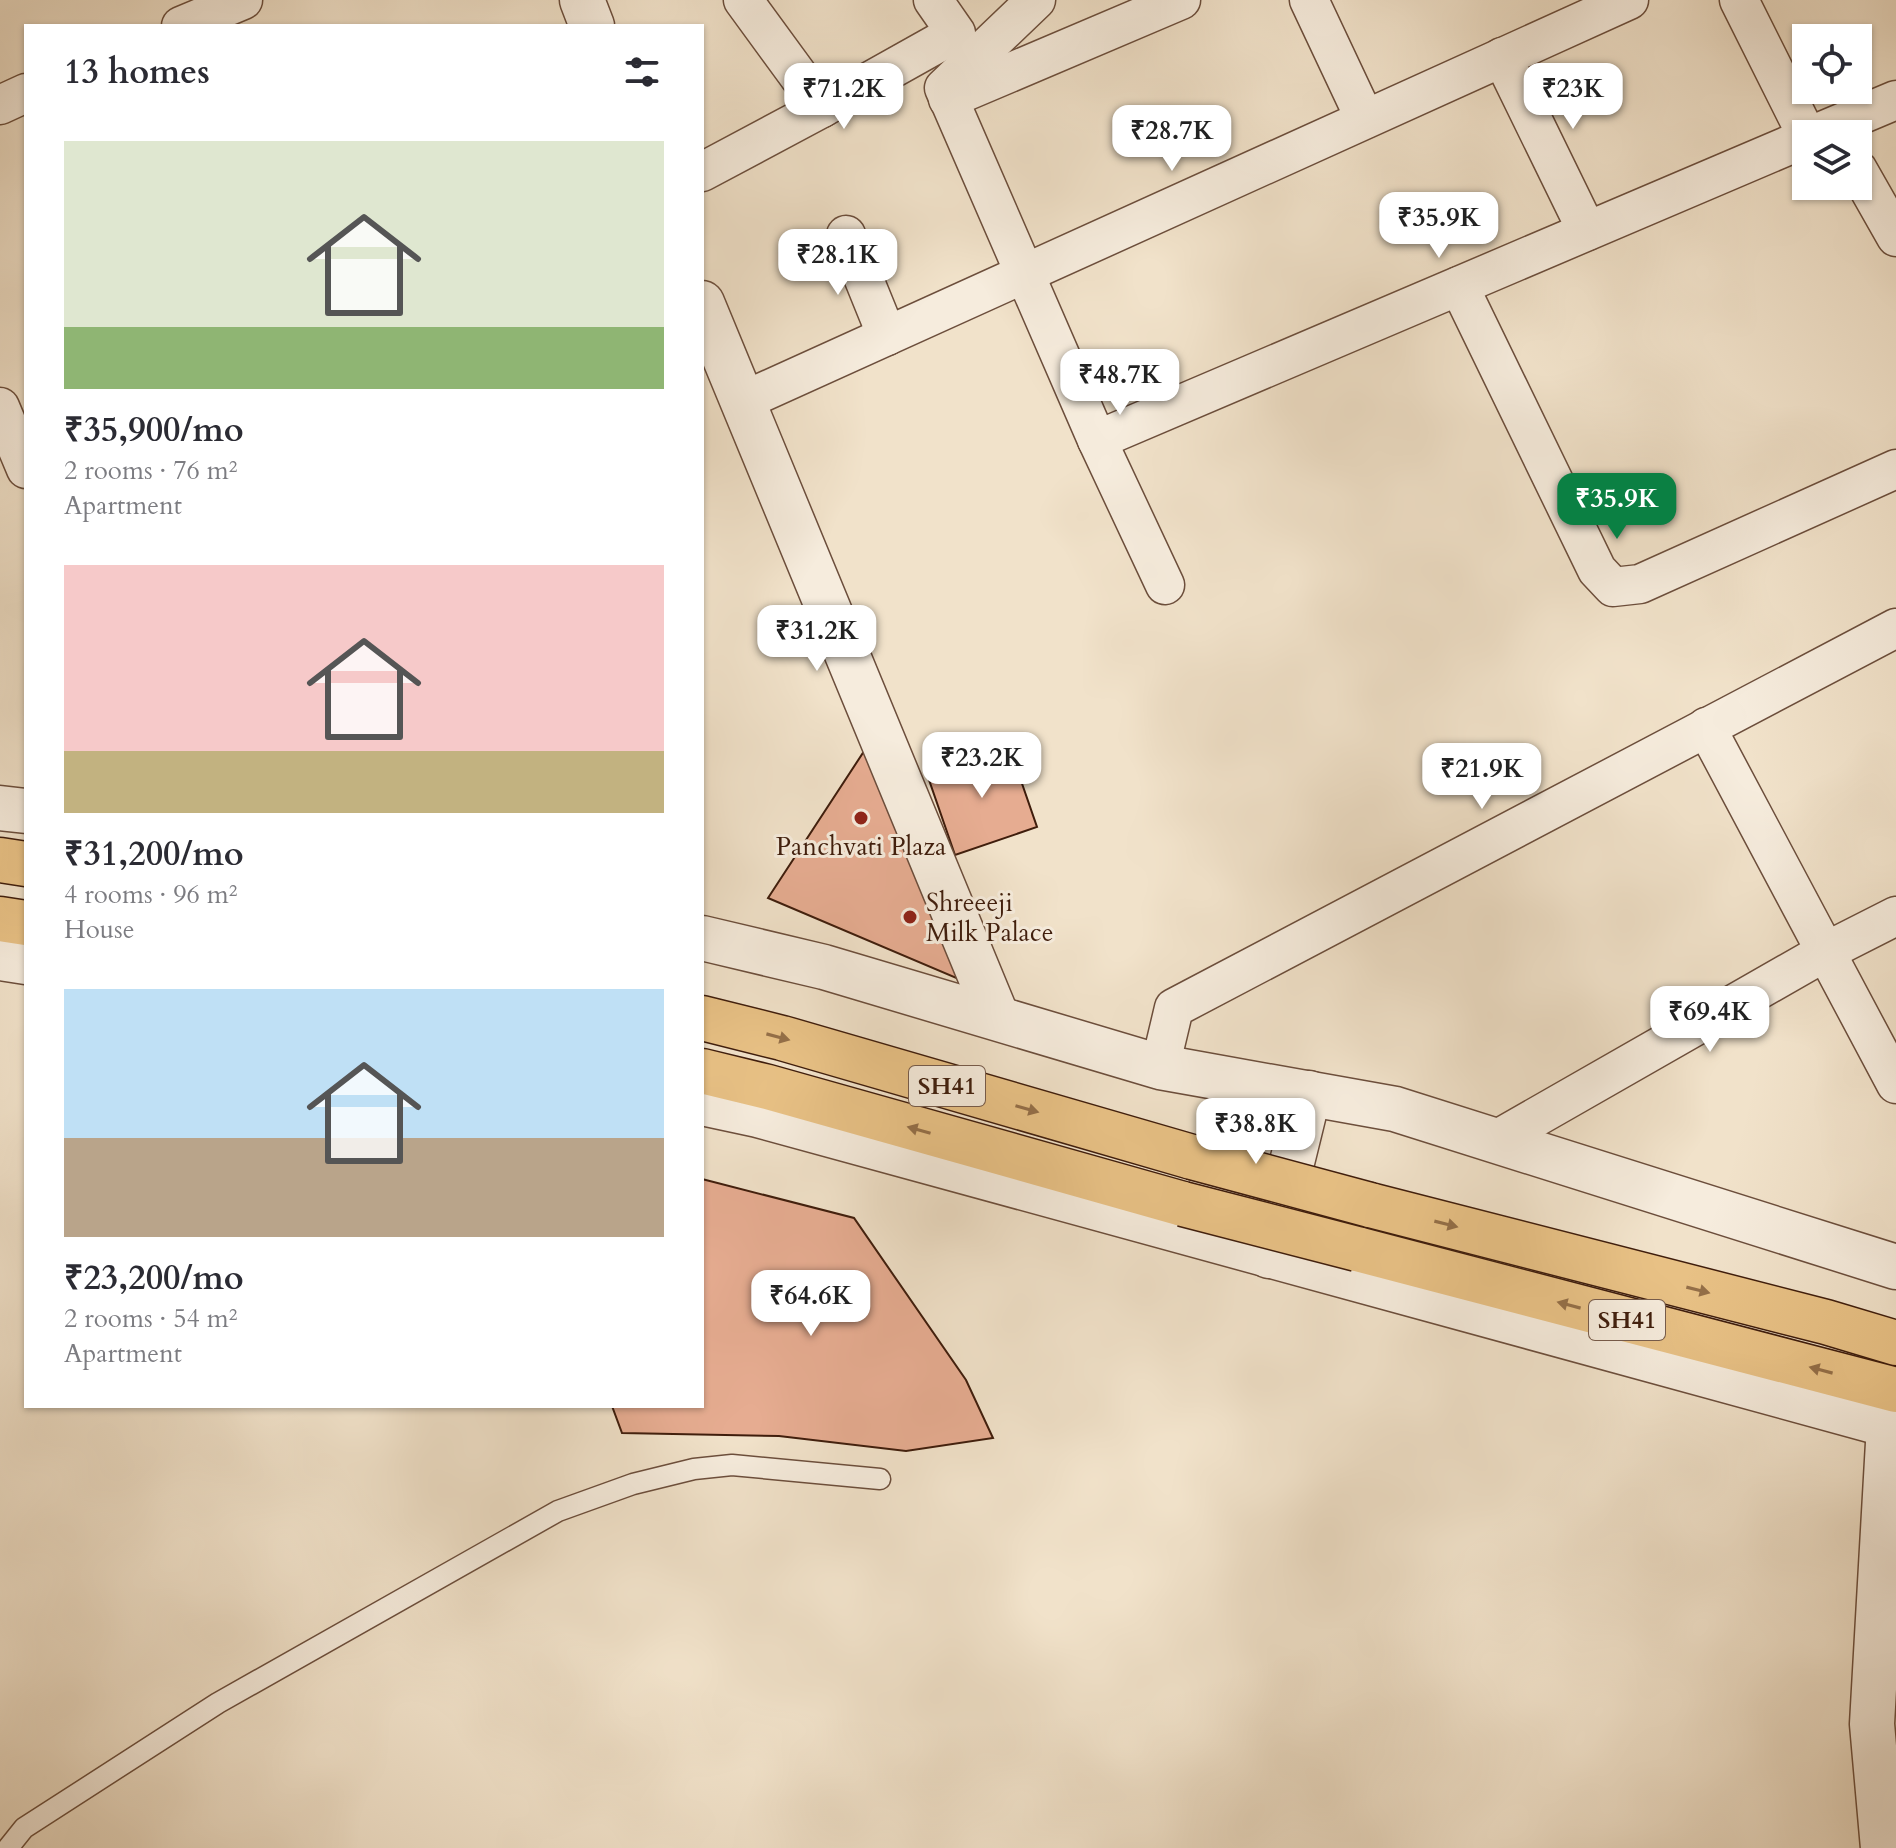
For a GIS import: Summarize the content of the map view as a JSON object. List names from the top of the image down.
{
  "streets": {
    "main road": ["SH41"]
  },
  "places": ["Panchvati Plaza", "Shreeeji Milk Palace"],
  "page": {
    "heading": "13 homes",
    "price": [
      "₹71.2K",
      "₹23K",
      "₹28.7K",
      "₹35.9K",
      "₹28.1K",
      "₹48.7K",
      "₹35.9K",
      "₹31.2K",
      "₹23.2K",
      "₹21.9K",
      "₹69.4K",
      "₹38.8K",
      "₹64.6K"
    ],
    "list": [
      {
        "name": "₹35,900/mo",
        "note": "2 rooms · 76 m² · Apartment"
      },
      {
        "name": "₹31,200/mo",
        "note": "4 rooms · 96 m² · House"
      },
      {
        "name": "₹23,200/mo",
        "note": "2 rooms · 54 m² · Apartment"
      }
    ]
  }
}
